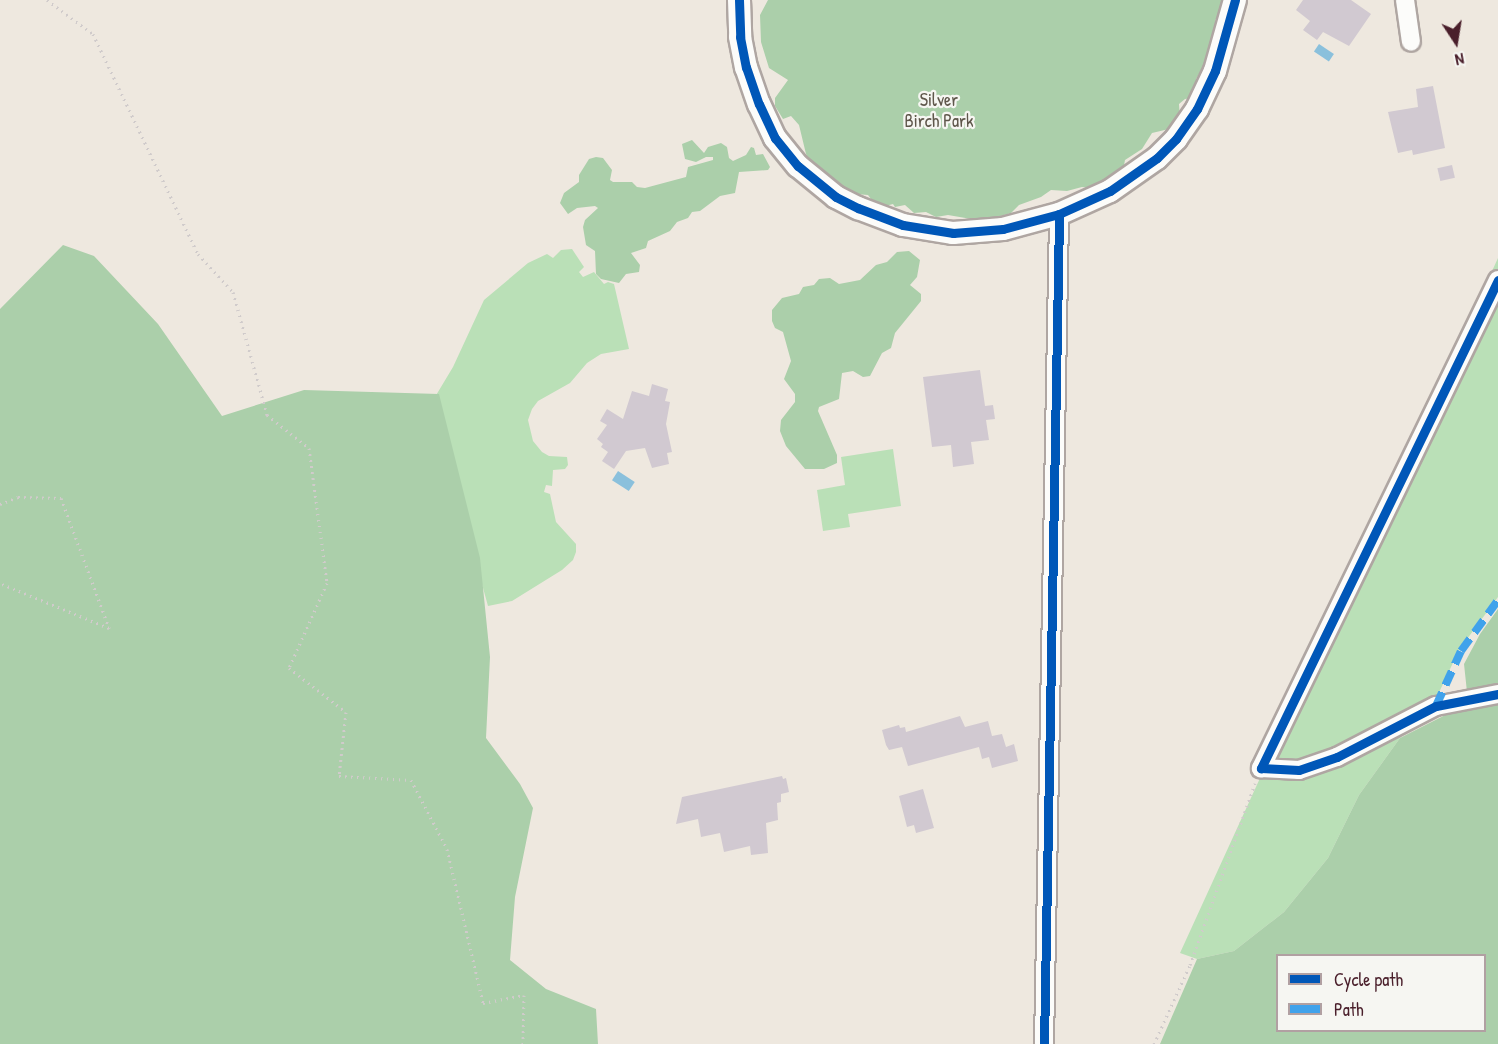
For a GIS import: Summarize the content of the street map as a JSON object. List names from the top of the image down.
{
  "parks": ["Silver Birch Park"],
  "legend": ["Cycle path", "Path"],
  "north": "bottom"
}
